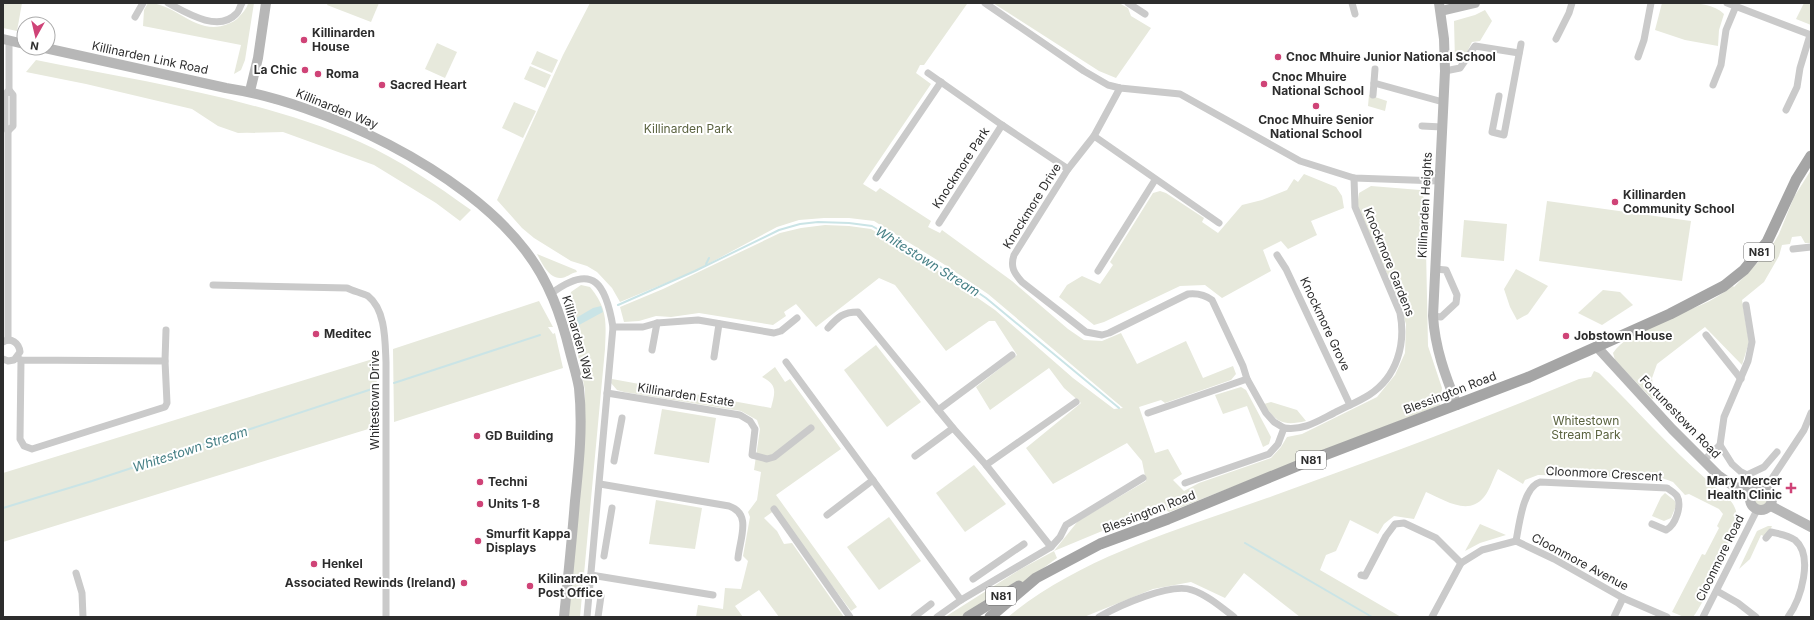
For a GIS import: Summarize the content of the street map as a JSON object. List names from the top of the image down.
{
  "streets": {
    "main road": ["N81", "Blessington Road"],
    "street": [
      "Killinarden Link Road",
      "Killinarden Way",
      "Knockmore Park",
      "Killinarden Heights",
      "Knockmore Drive",
      "Knockmore Gardens",
      "Knockmore Grove",
      "Killinarden Estate",
      "Whitestown Drive",
      "Fortunestown Road",
      "Cloonmore Crescent",
      "Cloonmore Road",
      "Cloonmore Avenue"
    ]
  },
  "crossings": [
    ["Killinarden Link Road", "Killinarden Way"],
    ["Knockmore Park", "Knockmore Drive"],
    ["Killinarden Heights", "Blessington Road"],
    ["Knockmore Gardens", "Knockmore Grove"],
    ["Blessington Road", "Fortunestown Road"],
    ["Fortunestown Road", "Cloonmore Road"],
    ["Cloonmore Crescent", "Cloonmore Avenue"]
  ],
  "water": ["Whitestown Stream"],
  "parks": ["Killinarden Park", "Whitestown Stream Park"],
  "places": {
    "other": [
      "Killinarden House",
      "Cnoc Mhuire Junior National School",
      "La Chic",
      "Roma",
      "Cnoc Mhuire National School",
      "Sacred Heart",
      "Cnoc Mhuire Senior National School",
      "Killinarden Community School",
      "Meditec",
      "Jobstown House",
      "GD Building",
      "Techni",
      "Units 1-8",
      "Smurfit Kappa Displays",
      "Henkel",
      "Associated Rewinds (Ireland)",
      "Kilinarden Post Office"
    ],
    "health": ["Mary Mercer Health Clinic"]
  },
  "north": "bottom"
}
